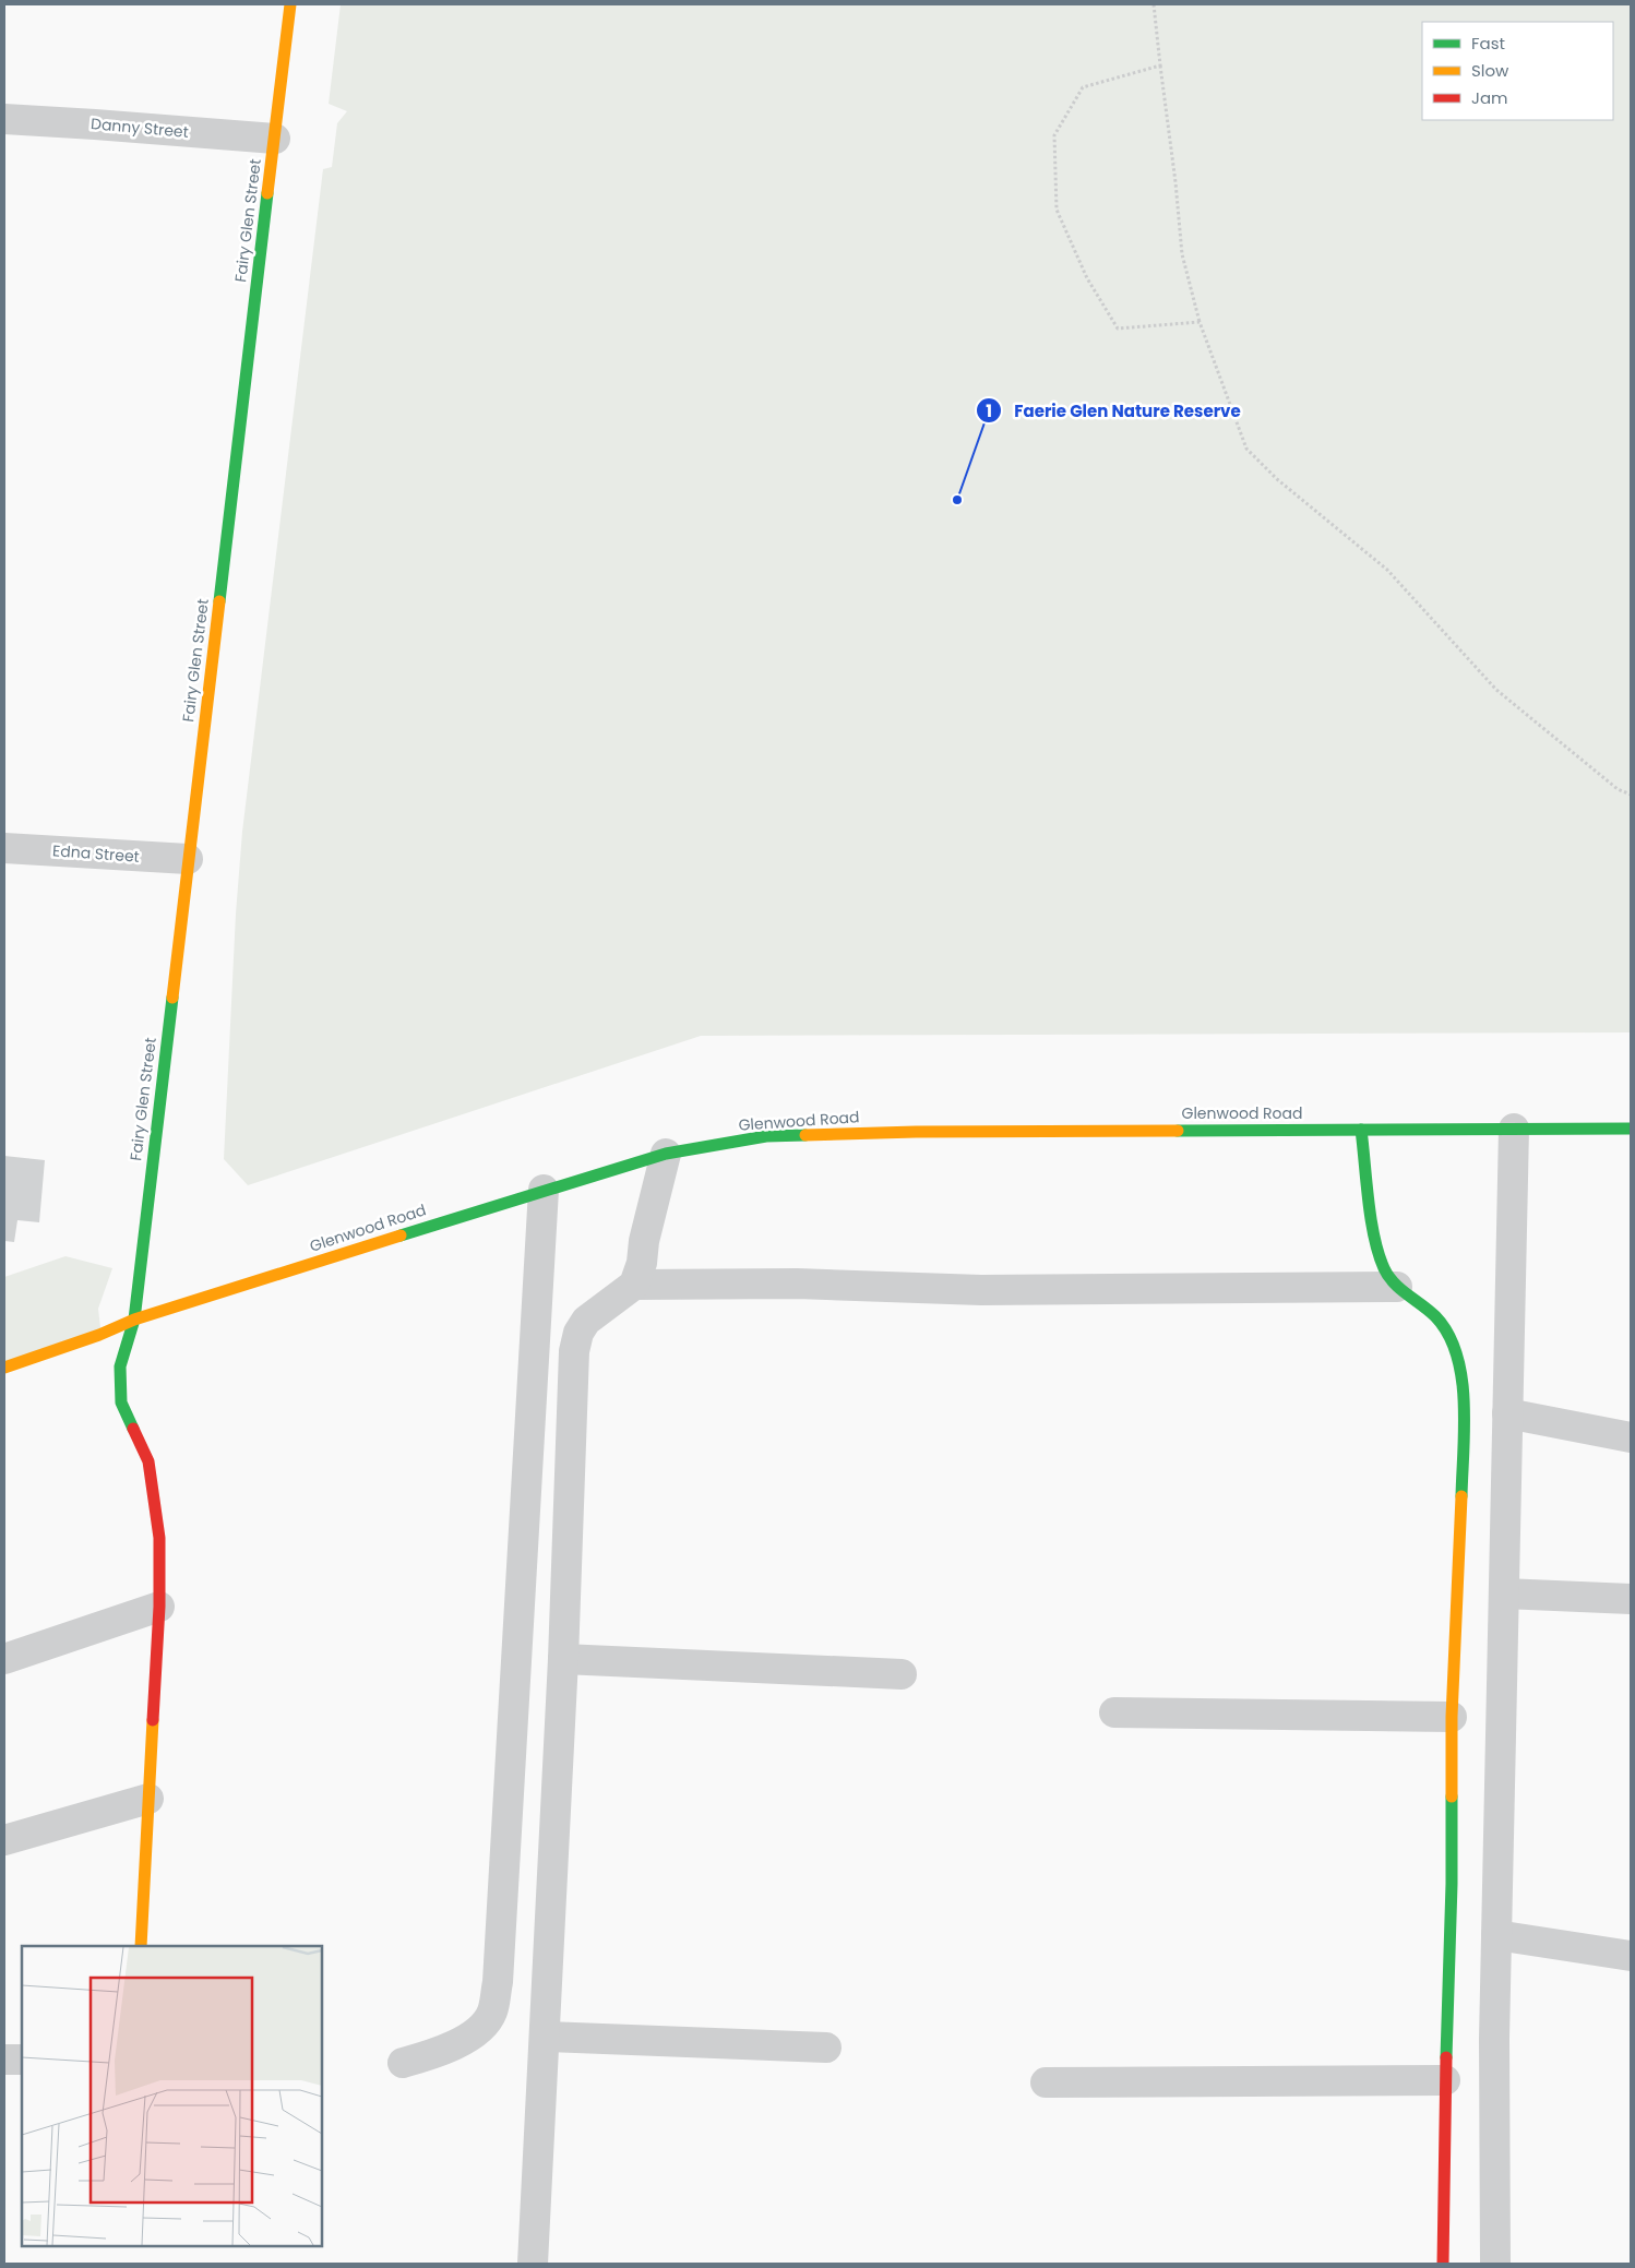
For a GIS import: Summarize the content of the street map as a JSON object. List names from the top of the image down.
{
  "streets": {
    "street": [
      "Danny Street",
      "Fairy Glen Street",
      "Edna Street",
      "Glenwood Road"
    ]
  },
  "crossings": [
    ["Danny Street", "Fairy Glen Street"],
    ["Fairy Glen Street", "Edna Street"],
    ["Fairy Glen Street", "Glenwood Road"]
  ],
  "places": ["Faerie Glen Nature Reserve"],
  "legend": ["Fast", "Slow", "Jam"]
}
